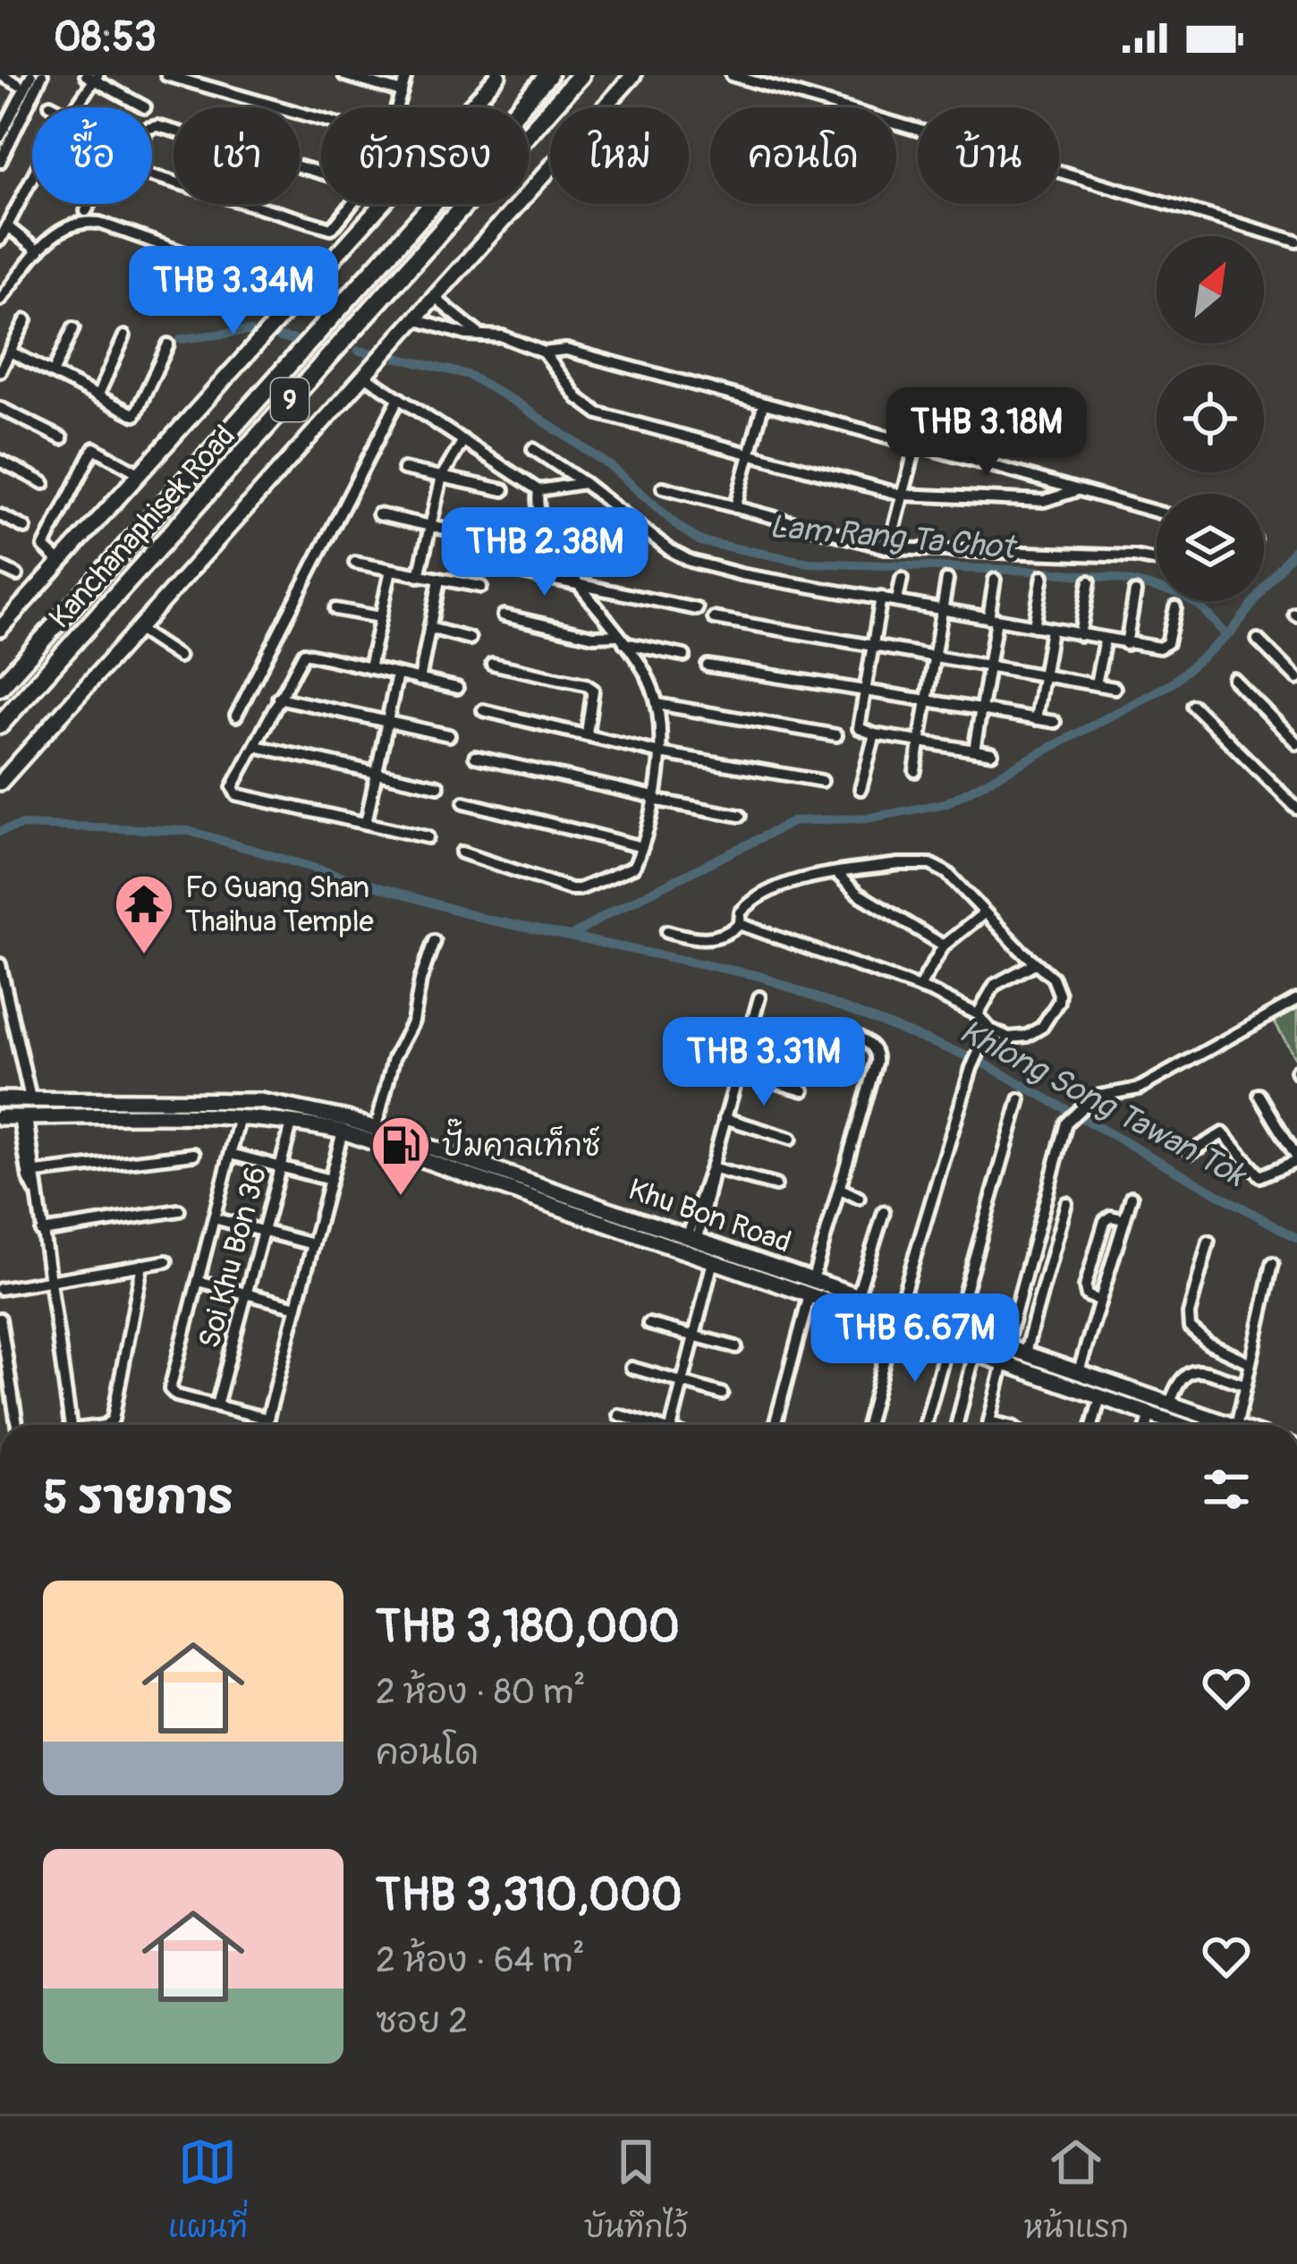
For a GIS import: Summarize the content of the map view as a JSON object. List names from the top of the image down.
{
  "streets": {
    "highway": ["9", "Kanchanaphisek Road"],
    "main road": ["Khu Bon Road"],
    "street": ["Soi Khu Bon 36"]
  },
  "crossings": [
    ["Khu Bon Road", "Soi Khu Bon 36"]
  ],
  "water": ["Lam Rang Ta Chot", "Khlong Song Tawan Tok"],
  "places": {
    "temple": ["Fo Guang Shan Thaihua Temple"],
    "fuel station": ["ปั๊มคาลเท็กซ์"]
  },
  "north": "top right",
  "page": {
    "status": "08:53",
    "chip": [
      "ซื้อ",
      "เช่า",
      "ตัวกรอง",
      "ใหม่",
      "คอนโด",
      "บ้าน"
    ],
    "price": [
      "THB 3.34M",
      "THB 3.18M",
      "THB 2.38M",
      "THB 3.31M",
      "THB 6.67M"
    ],
    "heading": "5 รายการ",
    "list": [
      {
        "name": "THB 3,180,000",
        "note": "2 ห้อง · 80 m² · คอนโด"
      },
      {
        "name": "THB 3,310,000",
        "note": "2 ห้อง · 64 m² · ซอย 2"
      }
    ],
    "tabs": ["แผนที่", "บันทึกไว้", "หน้าแรก"]
  }
}
